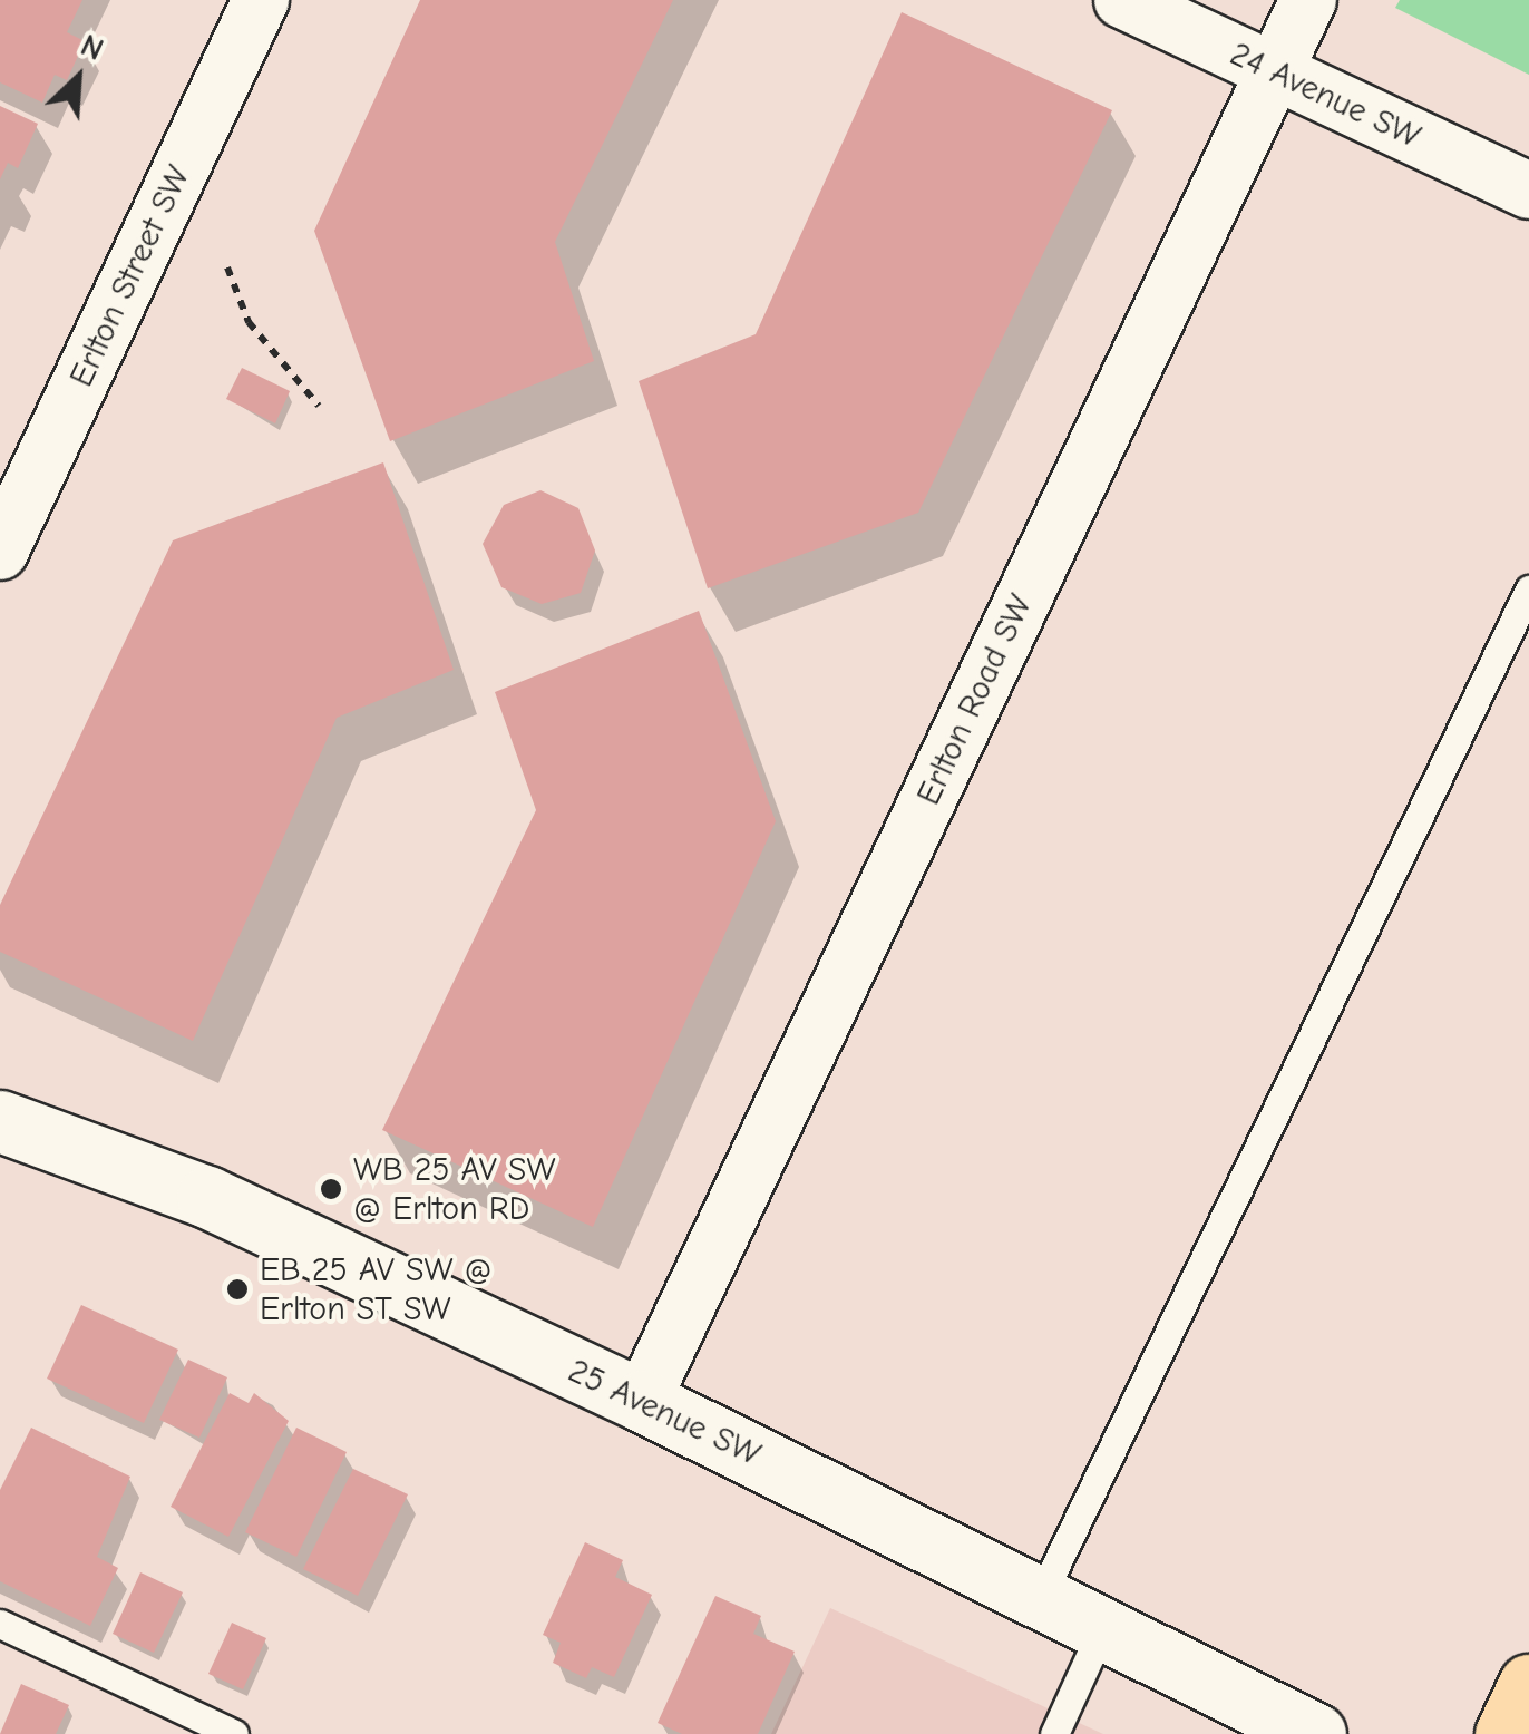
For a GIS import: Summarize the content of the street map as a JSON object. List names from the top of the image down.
{
  "streets": {
    "street": [
      "24 Avenue SW",
      "Erlton Street SW",
      "Erlton Road SW",
      "25 Avenue SW"
    ]
  },
  "crossings": [
    ["24 Avenue SW", "Erlton Road SW"],
    ["Erlton Road SW", "25 Avenue SW"]
  ],
  "places": ["WB 25 AV SW @ Erlton RD", "EB 25 AV SW @ Erlton ST SW"],
  "north": "top right"
}
